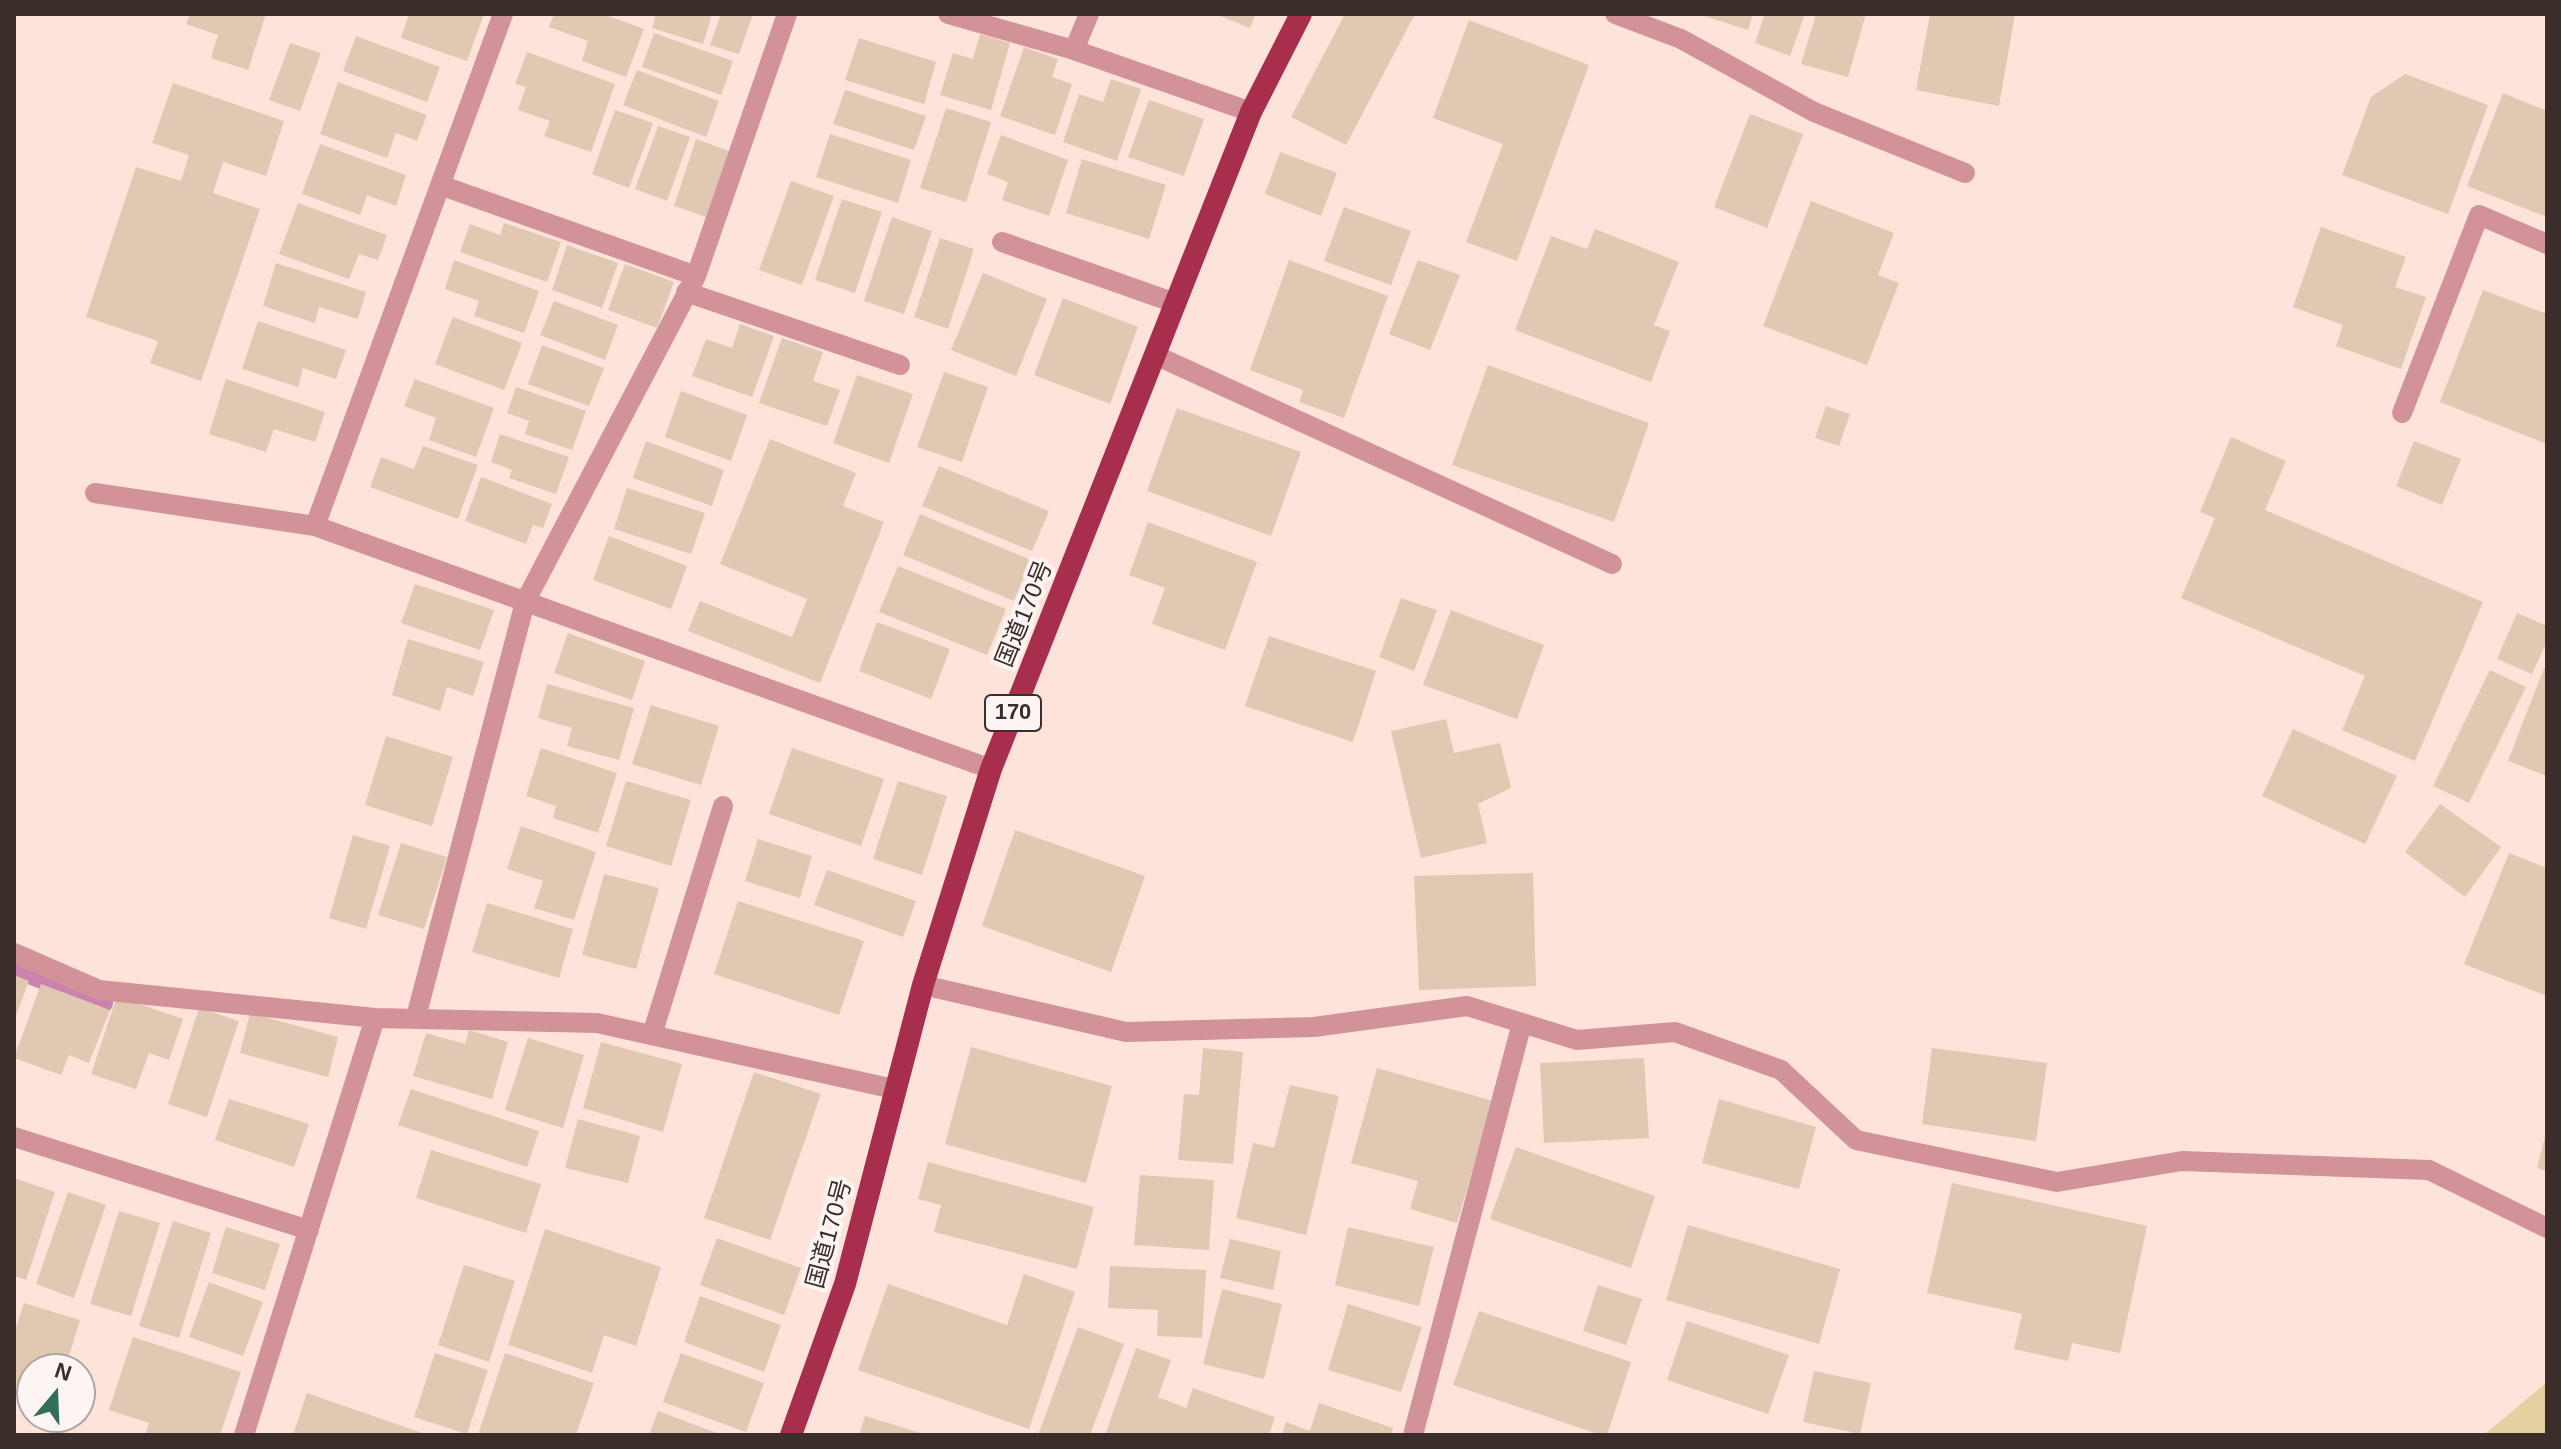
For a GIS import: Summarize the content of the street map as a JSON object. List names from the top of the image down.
{
  "streets": {
    "highway": ["国道170号", "170"]
  },
  "north": "top"
}
